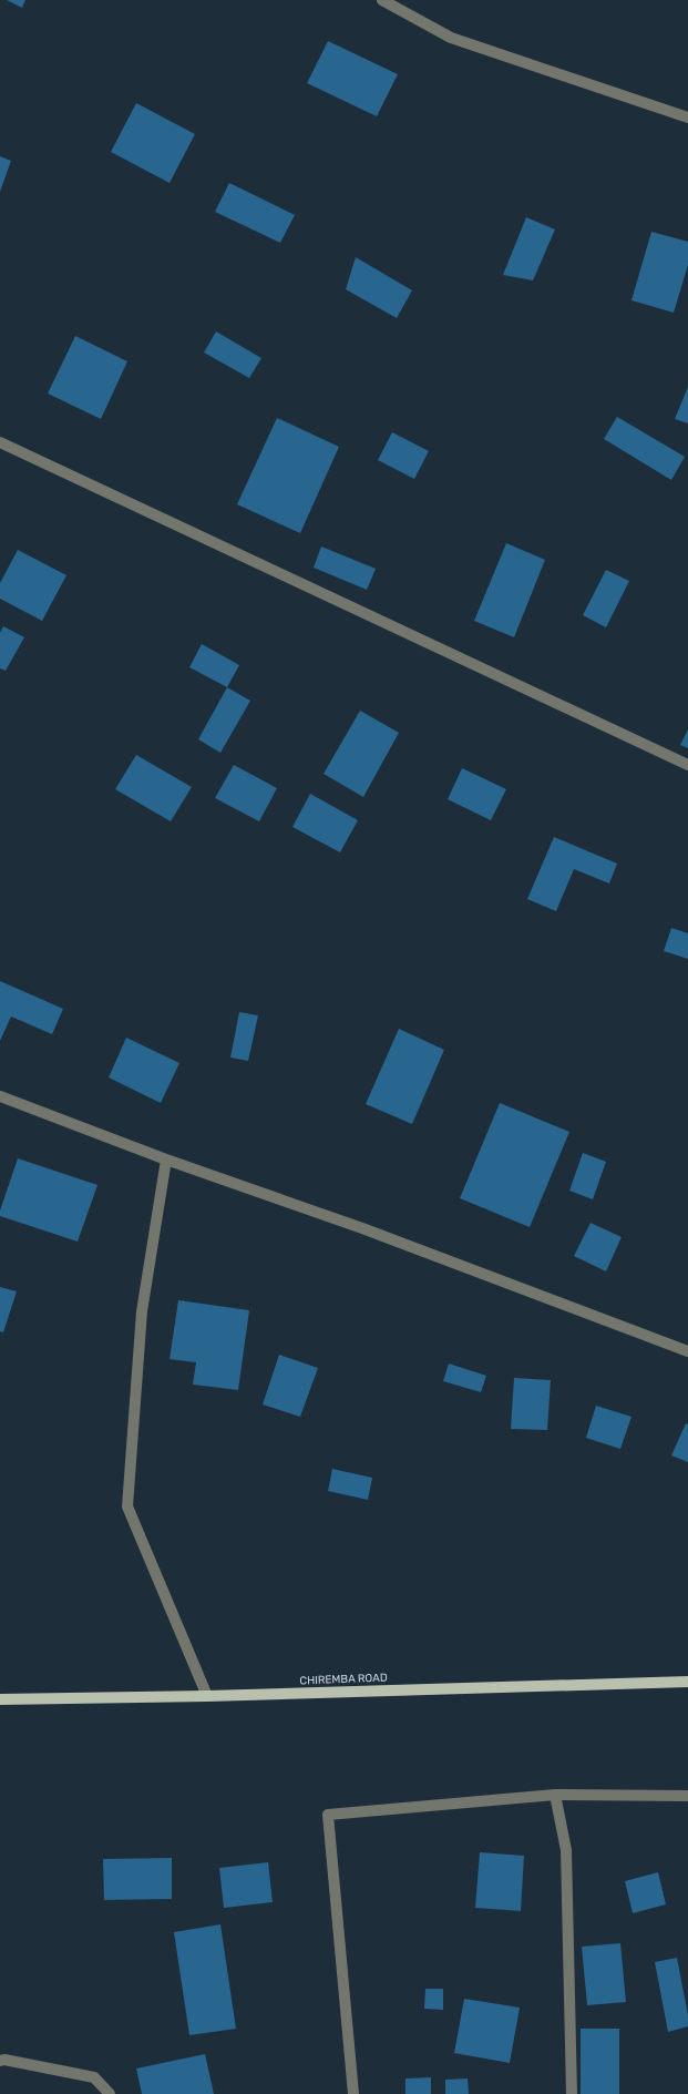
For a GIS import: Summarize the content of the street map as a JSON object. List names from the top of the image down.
{
  "streets": {
    "main road": ["CHIREMBA ROAD"]
  }
}
